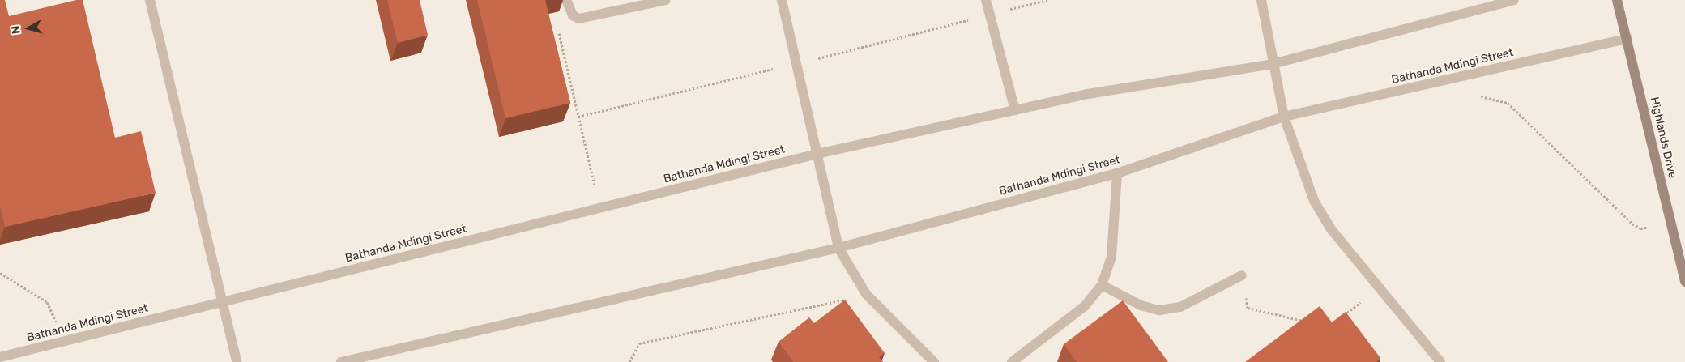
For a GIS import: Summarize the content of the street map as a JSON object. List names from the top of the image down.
{
  "streets": {
    "main road": ["Highlands Drive"],
    "street": ["Bathanda Mdingi Street"]
  },
  "crossings": [
    ["Bathanda Mdingi Street", "Highlands Drive"]
  ],
  "north": "left"
}
